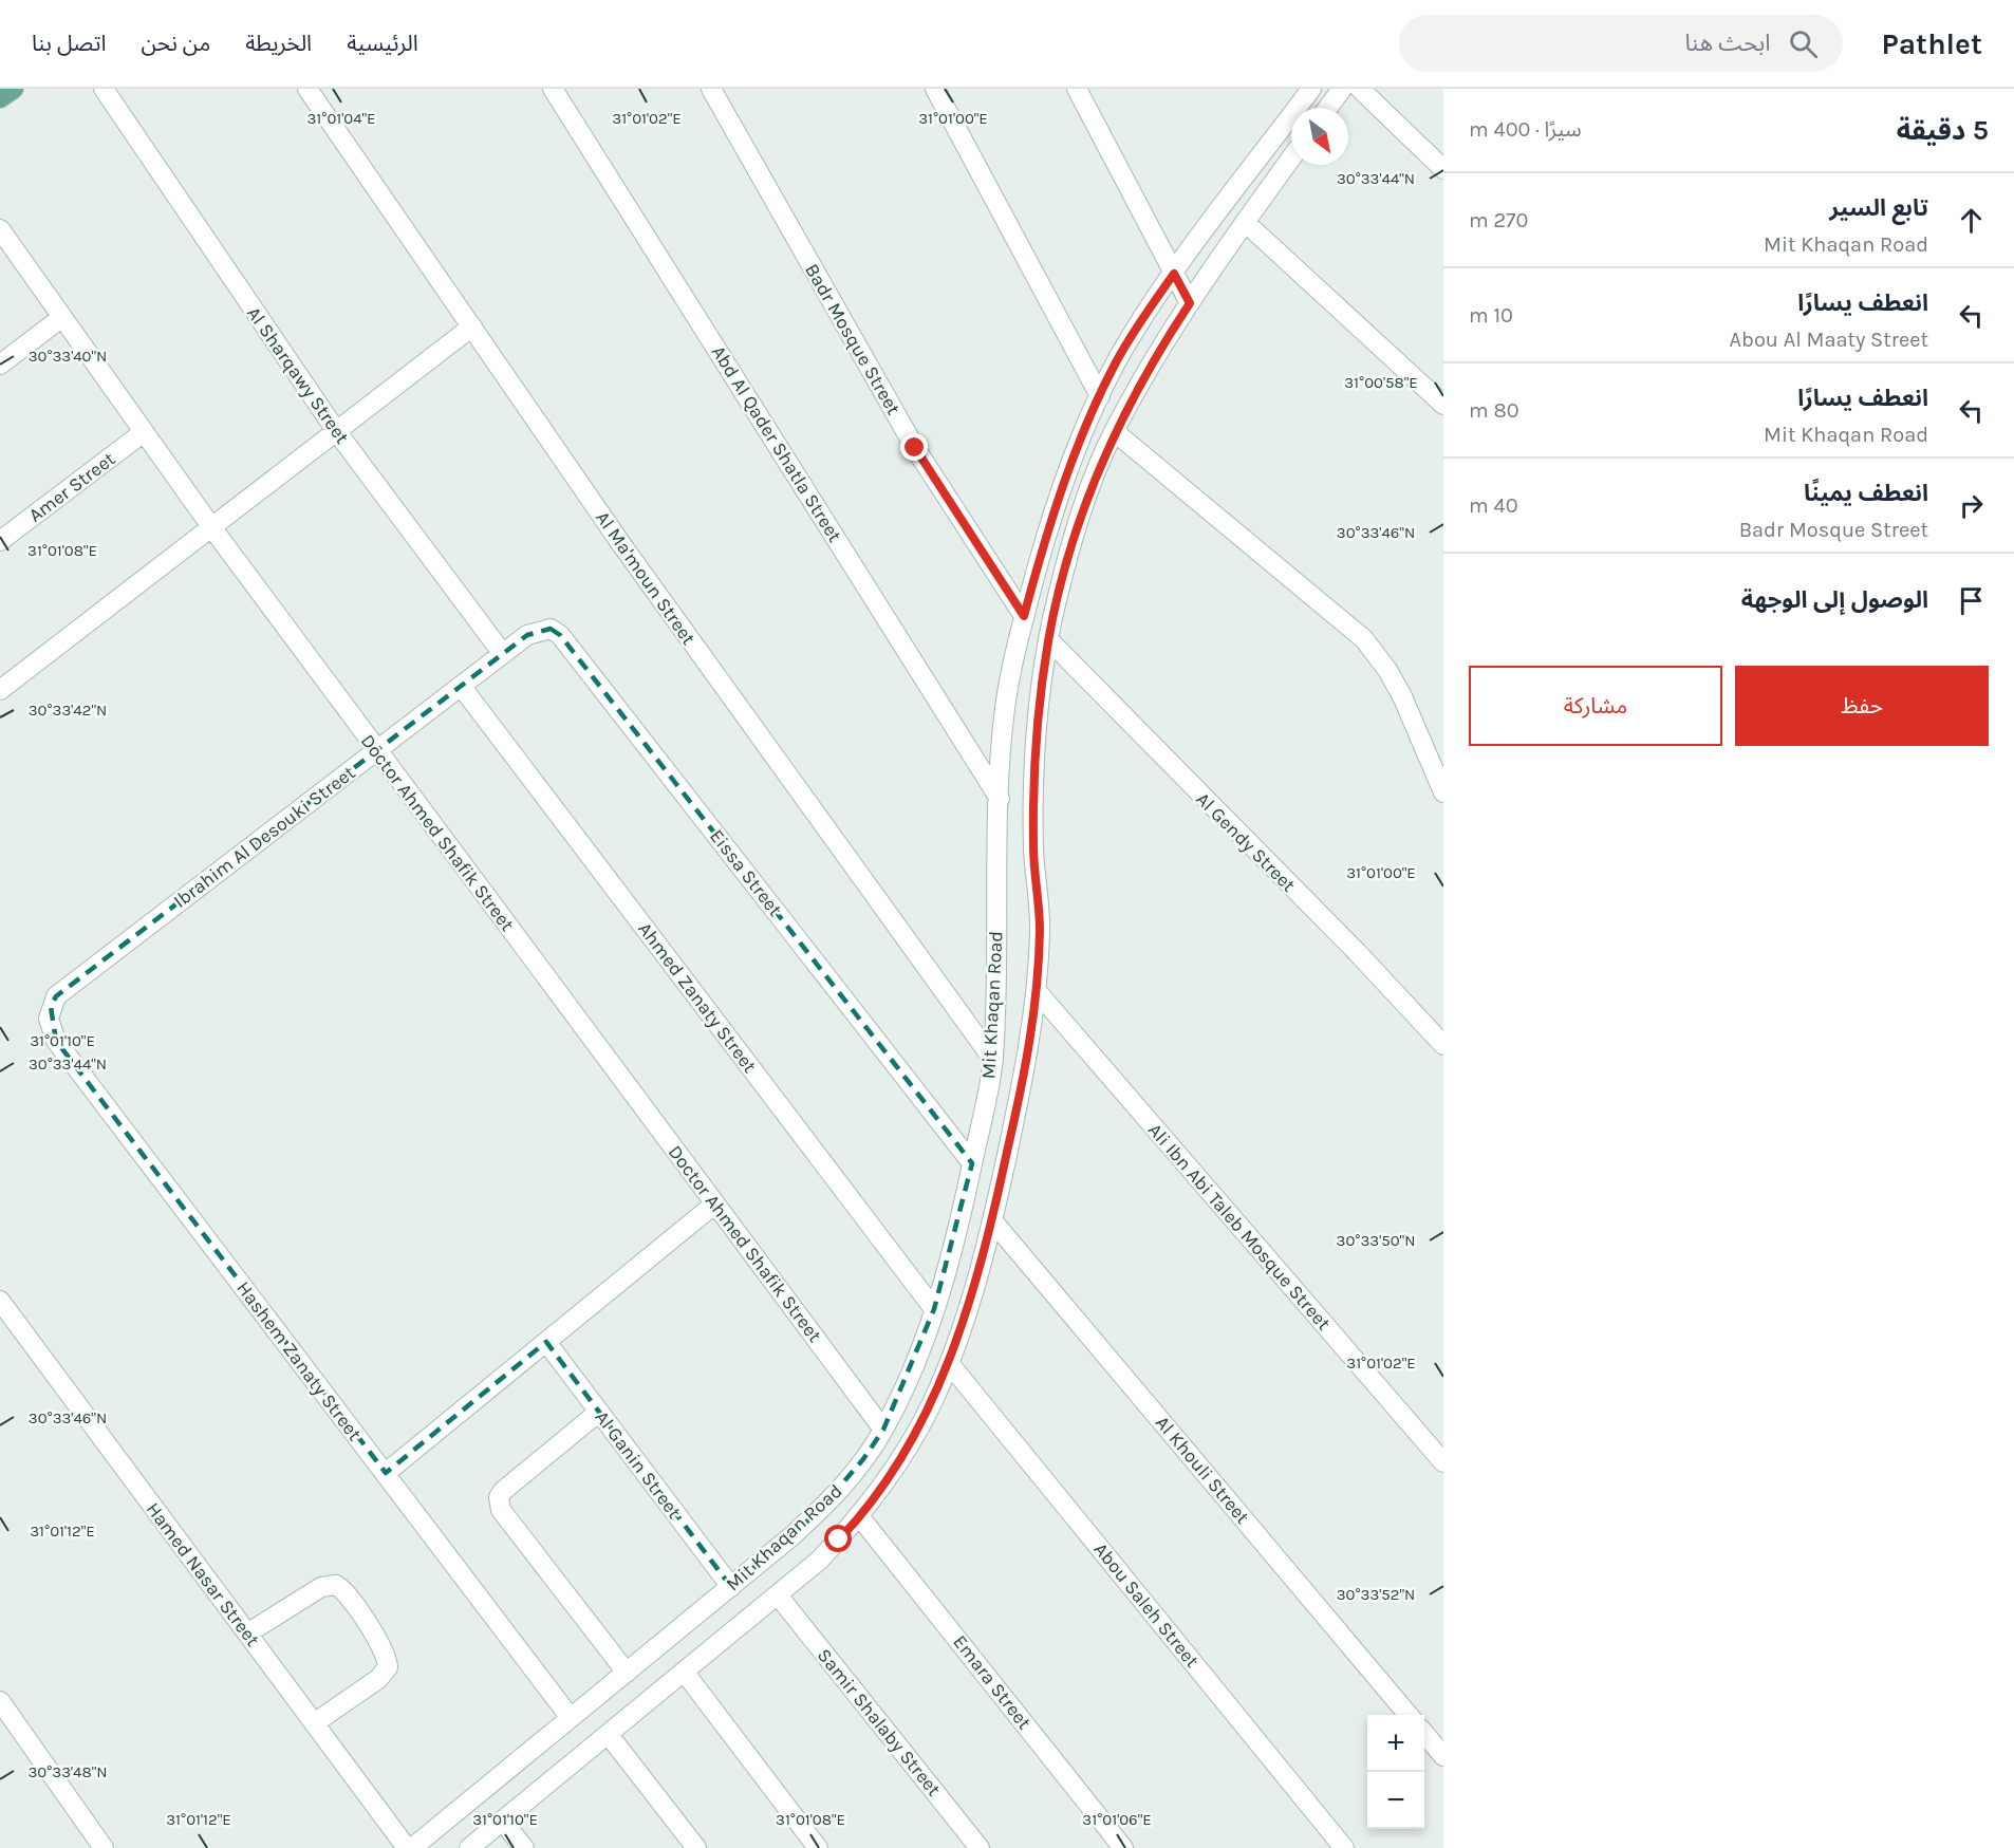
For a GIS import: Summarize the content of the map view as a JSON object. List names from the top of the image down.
{
  "streets": {
    "street": [
      "Badr Mosque Street",
      "Al Sharqawy Street",
      "Abd Al Qader Shatla Street",
      "Amer Street",
      "Al Ma'moun Street",
      "Doctor Ahmed Shafik Street",
      "Ibrahim Al Desouki Street",
      "Al Gendy Street",
      "Eissa Street",
      "Ahmed Zanaty Street",
      "Mit Khaqan Road",
      "Ali Ibn Abi Taleb Mosque Street",
      "Hashem Zanaty Street",
      "Al Ganin Street",
      "Al Khouli Street",
      "Hamed Nasar Street",
      "Abou Saleh Street",
      "Emara Street",
      "Samir Shalaby Street"
    ]
  },
  "crossings": [
    ["Badr Mosque Street", "Mit Khaqan Road"],
    ["Al Sharqawy Street", "Ibrahim Al Desouki Street"],
    ["Al Sharqawy Street", "Eissa Street"],
    ["Abd Al Qader Shatla Street", "Mit Khaqan Road"],
    ["Amer Street", "Doctor Ahmed Shafik Street"],
    ["Al Ma'moun Street", "Mit Khaqan Road"],
    ["Doctor Ahmed Shafik Street", "Ibrahim Al Desouki Street"],
    ["Doctor Ahmed Shafik Street", "Mit Khaqan Road"],
    ["Ibrahim Al Desouki Street", "Eissa Street"],
    ["Ibrahim Al Desouki Street", "Ahmed Zanaty Street"],
    ["Ibrahim Al Desouki Street", "Hashem Zanaty Street"],
    ["Al Gendy Street", "Mit Khaqan Road"],
    ["Eissa Street", "Mit Khaqan Road"],
    ["Ahmed Zanaty Street", "Mit Khaqan Road"],
    ["Mit Khaqan Road", "Ali Ibn Abi Taleb Mosque Street"],
    ["Mit Khaqan Road", "Hashem Zanaty Street"],
    ["Mit Khaqan Road", "Al Ganin Street"],
    ["Mit Khaqan Road", "Al Khouli Street"],
    ["Mit Khaqan Road", "Abou Saleh Street"],
    ["Mit Khaqan Road", "Emara Street"],
    ["Mit Khaqan Road", "Samir Shalaby Street"]
  ],
  "north": "bottom right",
  "page": {
    "header": "Pathlet",
    "search": "ابحث هنا",
    "nav": [
      "الرئيسية",
      "الخريطة",
      "من نحن",
      "اتصل بنا"
    ],
    "heading": ["5 دقيقة", "سيرًا · 400 m"],
    "list": [
      ["تابع السير", "Mit Khaqan Road", "270 m"],
      ["انعطف يسارًا", "Abou Al Maaty Street", "10 m"],
      ["انعطف يسارًا", "Mit Khaqan Road", "80 m"],
      ["انعطف يمينًا", "Badr Mosque Street", "40 m"],
      "الوصول إلى الوجهة"
    ],
    "buttons": ["حفظ", "مشاركة"],
    "map_buttons": ["+", "−"]
  },
  "coordinates": [
    "31°01'04\"E",
    "31°01'02\"E",
    "31°01'00\"E",
    "30°33'44\"N",
    "30°33'40\"N",
    "31°00'58\"E",
    "30°33'46\"N",
    "31°01'08\"E",
    "30°33'42\"N",
    "31°01'10\"E",
    "30°33'50\"N",
    "31°01'12\"E",
    "30°33'52\"N",
    "30°33'48\"N",
    "31°01'06\"E"
  ]
}
